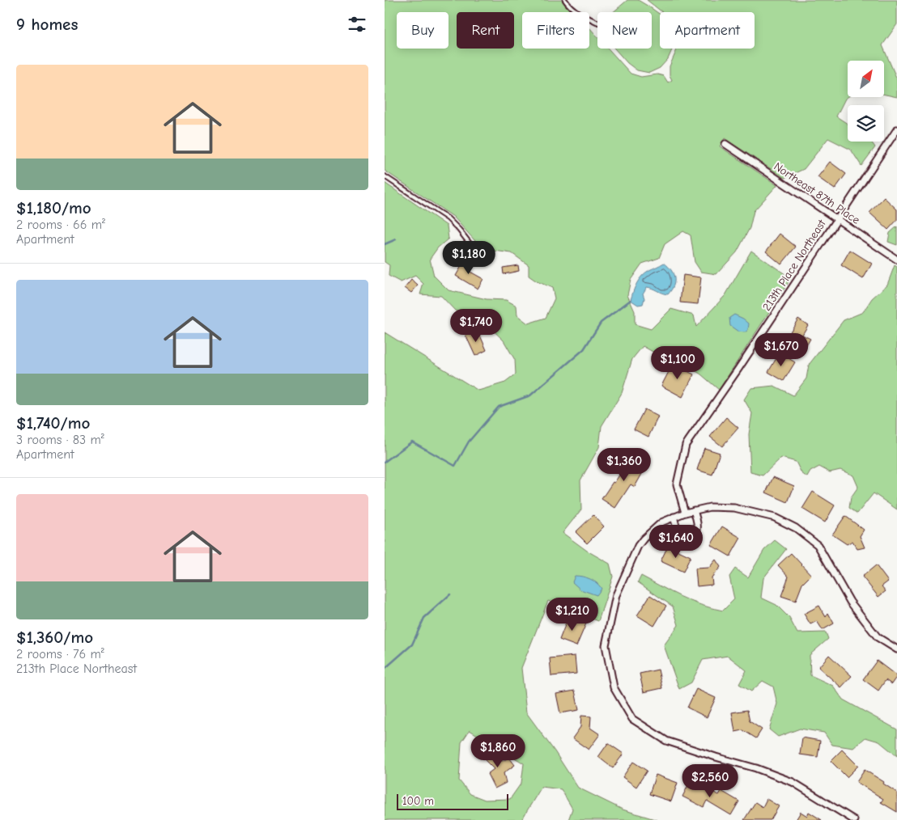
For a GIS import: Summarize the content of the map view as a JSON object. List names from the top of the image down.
{
  "streets": {
    "street": ["Northeast 87th Place", "213th Place Northeast"]
  },
  "crossings": [
    ["Northeast 87th Place", "213th Place Northeast"]
  ],
  "scale_bar": "100 m",
  "north": "top right",
  "page": {
    "heading": "9 homes",
    "chip": [
      "Buy",
      "Rent",
      "Filters",
      "New",
      "Apartment"
    ],
    "list": [
      {
        "name": "$1,180/mo",
        "note": "2 rooms · 66 m² · Apartment"
      },
      {
        "name": "$1,740/mo",
        "note": "3 rooms · 83 m² · Apartment"
      },
      {
        "name": "$1,360/mo",
        "note": "2 rooms · 76 m² · 213th Place Northeast"
      }
    ],
    "price": [
      "$1,180",
      "$1,740",
      "$1,670",
      "$1,100",
      "$1,360",
      "$1,640",
      "$1,210",
      "$1,860",
      "$2,560"
    ],
    "scale": "100 m"
  }
}
